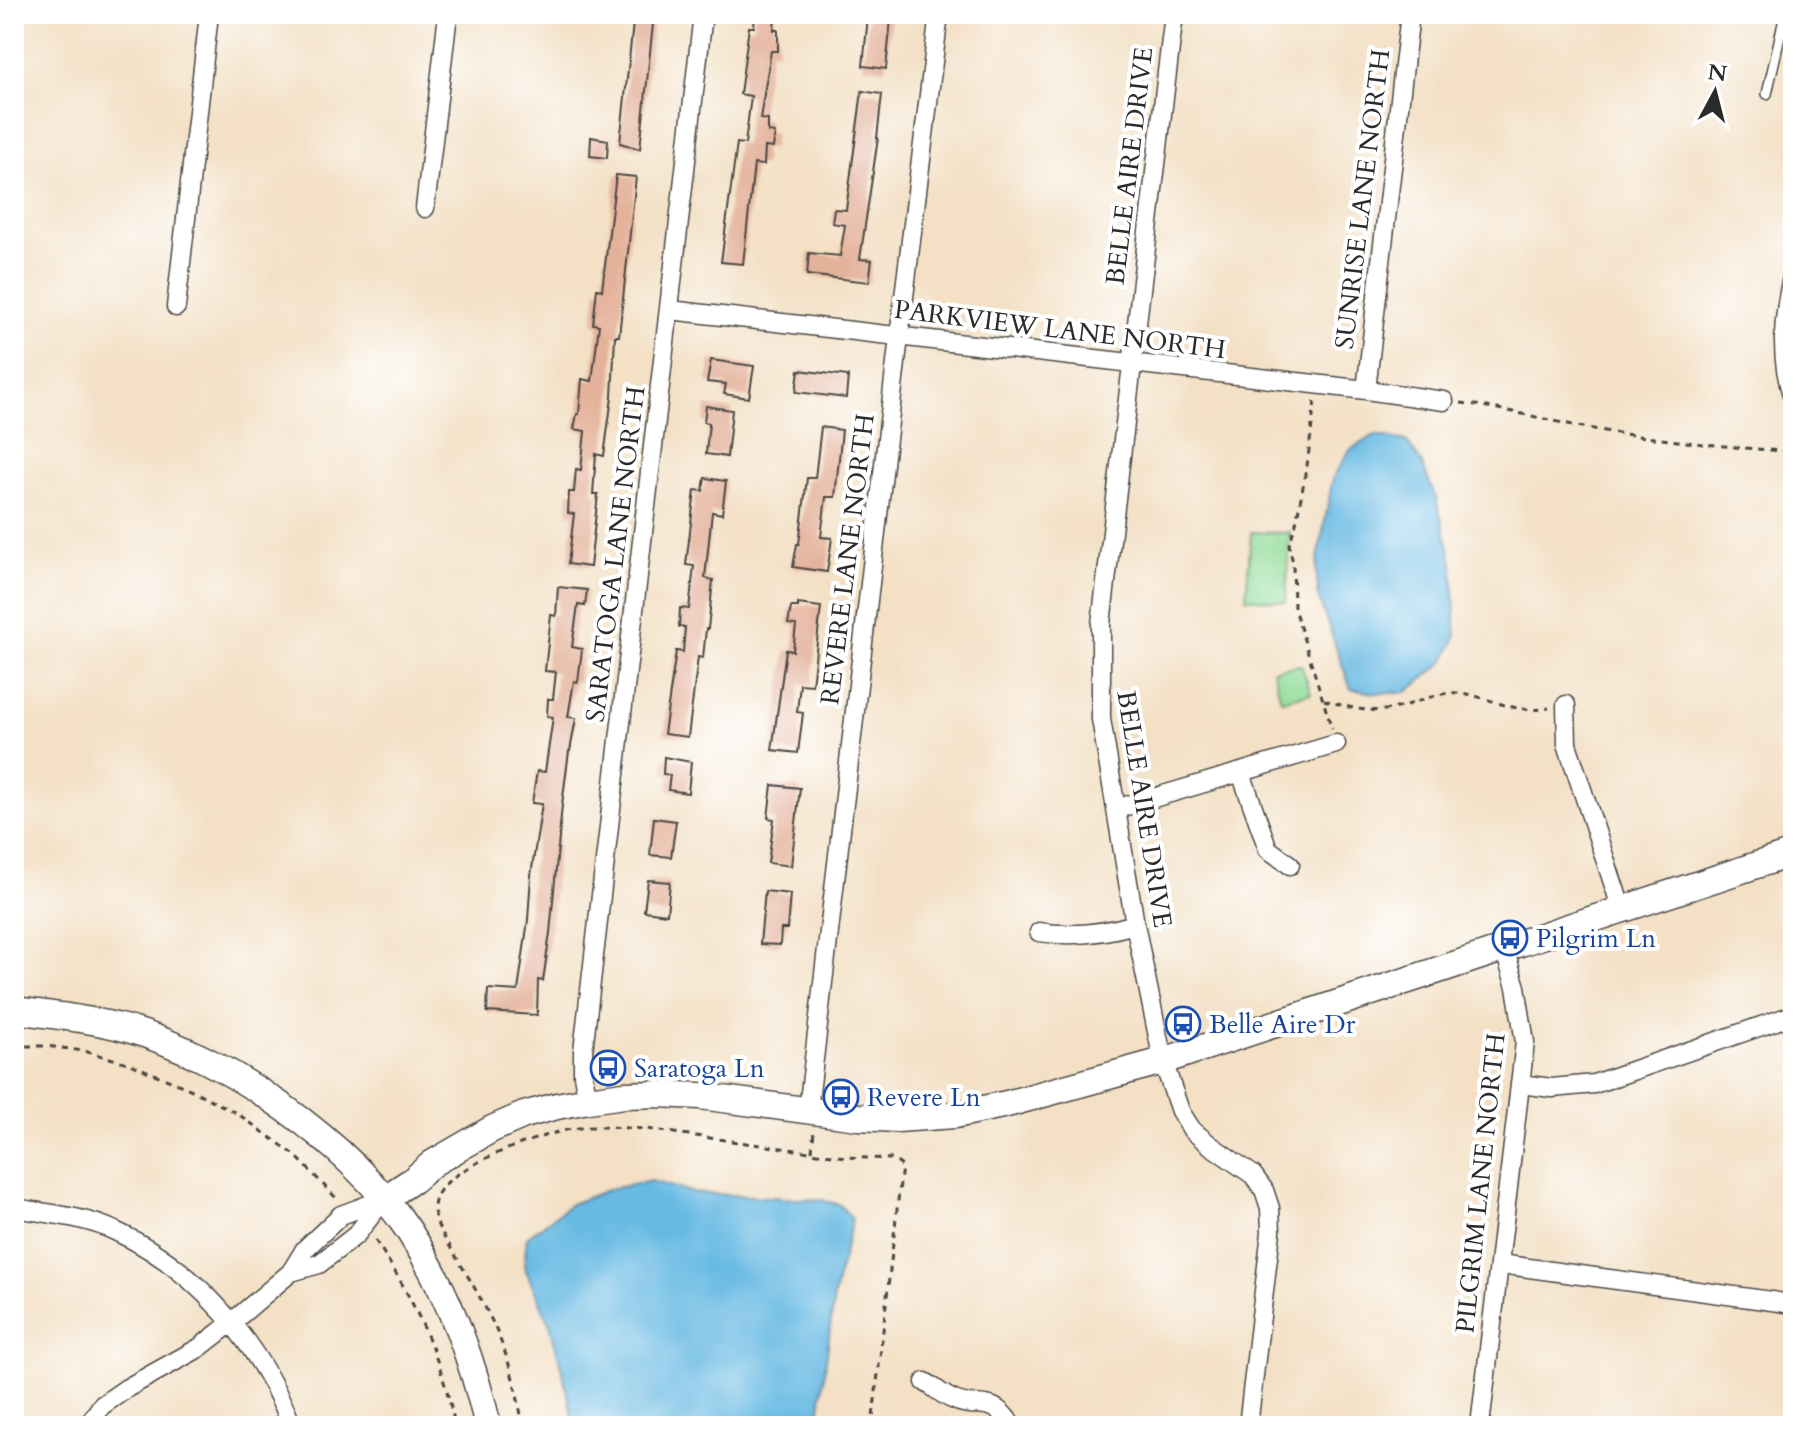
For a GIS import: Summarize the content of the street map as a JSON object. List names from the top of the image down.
{
  "streets": {
    "street": [
      "BELLE AIRE DRIVE",
      "SUNRISE LANE NORTH",
      "PARKVIEW LANE NORTH",
      "SARATOGA LANE NORTH",
      "REVERE LANE NORTH",
      "PILGRIM LANE NORTH"
    ]
  },
  "crossings": [
    ["BELLE AIRE DRIVE", "PARKVIEW LANE NORTH"],
    ["SUNRISE LANE NORTH", "PARKVIEW LANE NORTH"],
    ["PARKVIEW LANE NORTH", "SARATOGA LANE NORTH"],
    ["PARKVIEW LANE NORTH", "REVERE LANE NORTH"]
  ],
  "places": {
    "bus stop": [
      "Pilgrim Ln",
      "Belle Aire Dr",
      "Saratoga Ln",
      "Revere Ln"
    ]
  },
  "north": "top"
}
